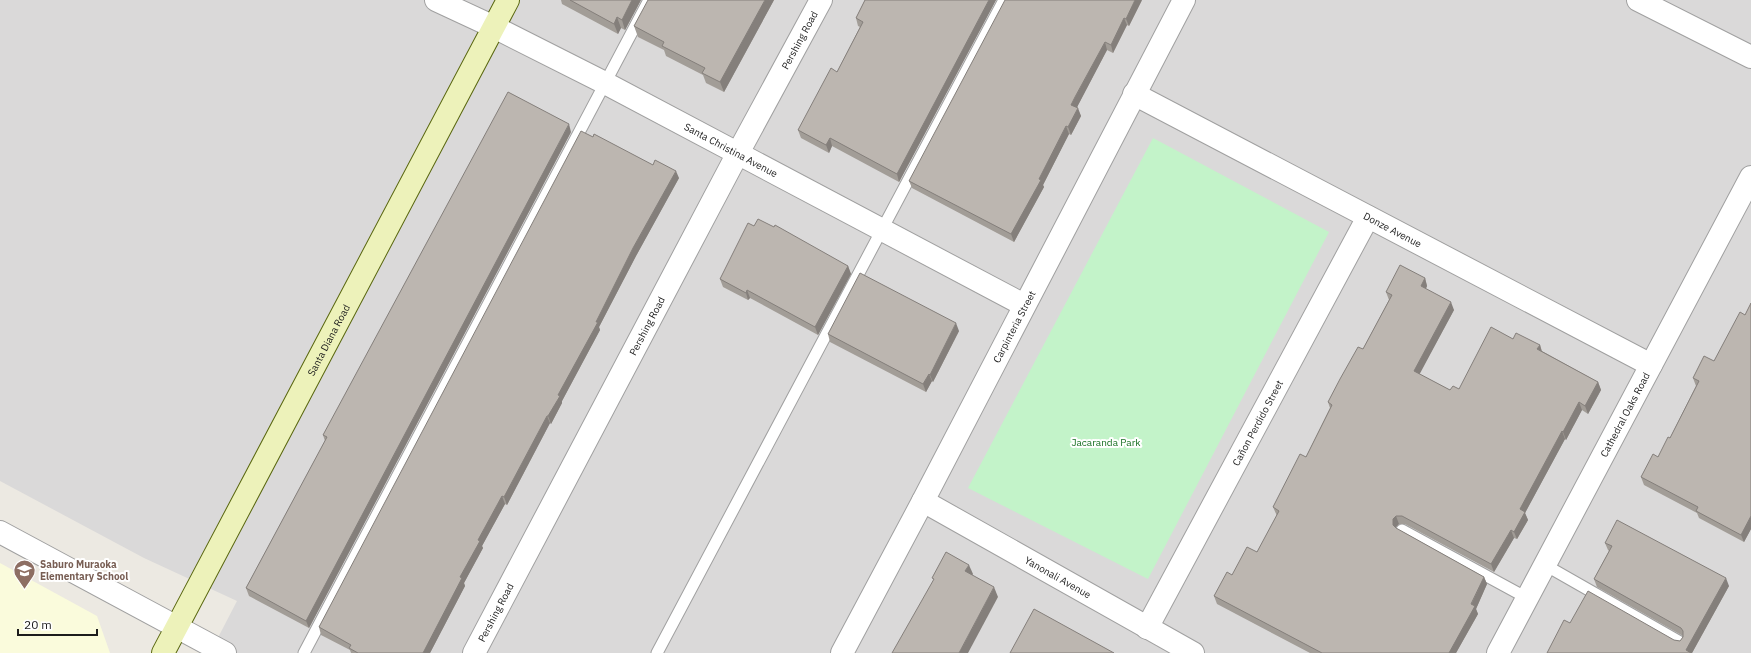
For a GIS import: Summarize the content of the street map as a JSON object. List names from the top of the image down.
{
  "streets": {
    "street": [
      "Pershing Road",
      "Santa Christina Avenue",
      "Donze Avenue",
      "Carpinteria Street",
      "Santa Diana Road",
      "Cathedral Oaks Road",
      "Cañon Perdido Street",
      "Yanonali Avenue"
    ]
  },
  "crossings": [
    ["Pershing Road", "Santa Christina Avenue"],
    ["Santa Christina Avenue", "Carpinteria Street"],
    ["Santa Christina Avenue", "Santa Diana Road"],
    ["Donze Avenue", "Carpinteria Street"],
    ["Donze Avenue", "Cathedral Oaks Road"],
    ["Donze Avenue", "Cañon Perdido Street"],
    ["Carpinteria Street", "Yanonali Avenue"],
    ["Cañon Perdido Street", "Yanonali Avenue"]
  ],
  "parks": ["Jacaranda Park"],
  "places": {
    "school or university": ["Saburo Muraoka Elementary School"]
  },
  "scale_bar": "20 m"
}
